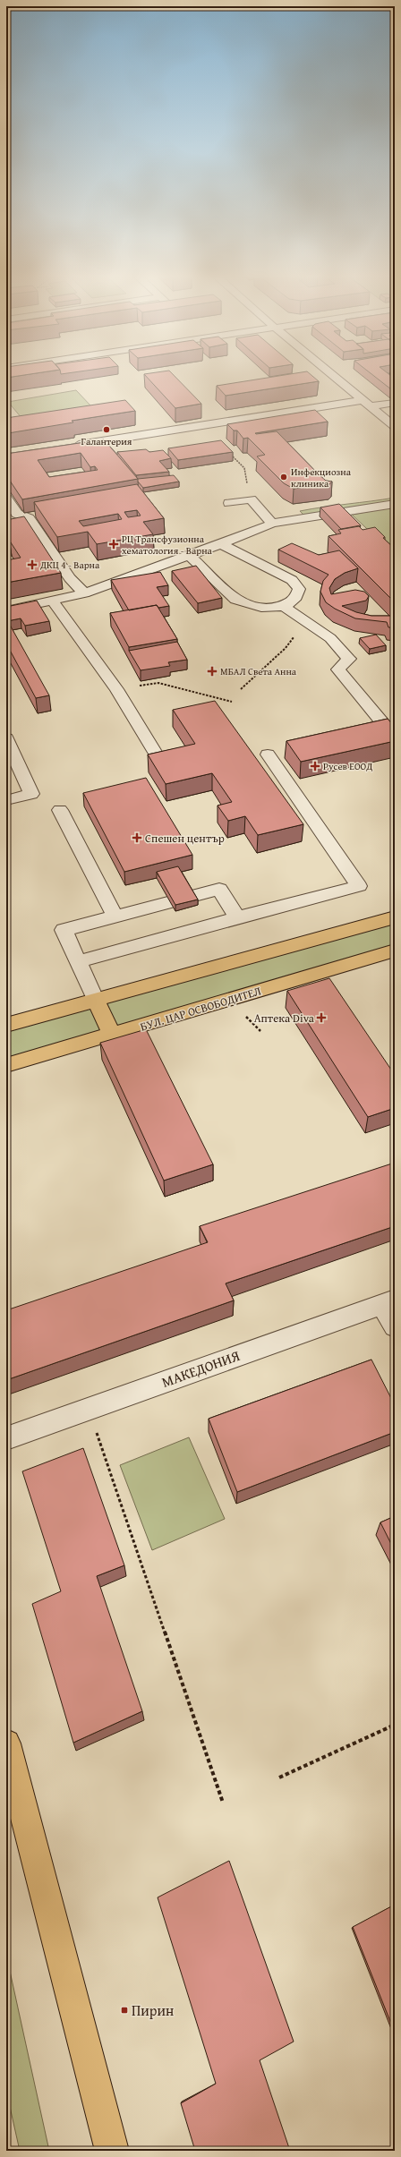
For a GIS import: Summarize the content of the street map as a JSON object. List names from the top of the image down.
{
  "streets": {
    "main road": ["БУЛ. ЦАР ОСВОБОДИТЕЛ"],
    "street": ["МАКЕДОНИЯ"]
  },
  "places": {
    "other": ["Галантерия", "Инфекциозна клиника"],
    "health": [
      "РЦ Трансфузионна хематология - Варна",
      "ДКЦ 4 - Варна",
      "МБАЛ Света Анна",
      "Русев ЕООД",
      "Спешен център",
      "Аптека Diva"
    ],
    "transit": ["Пирин"]
  }
}
